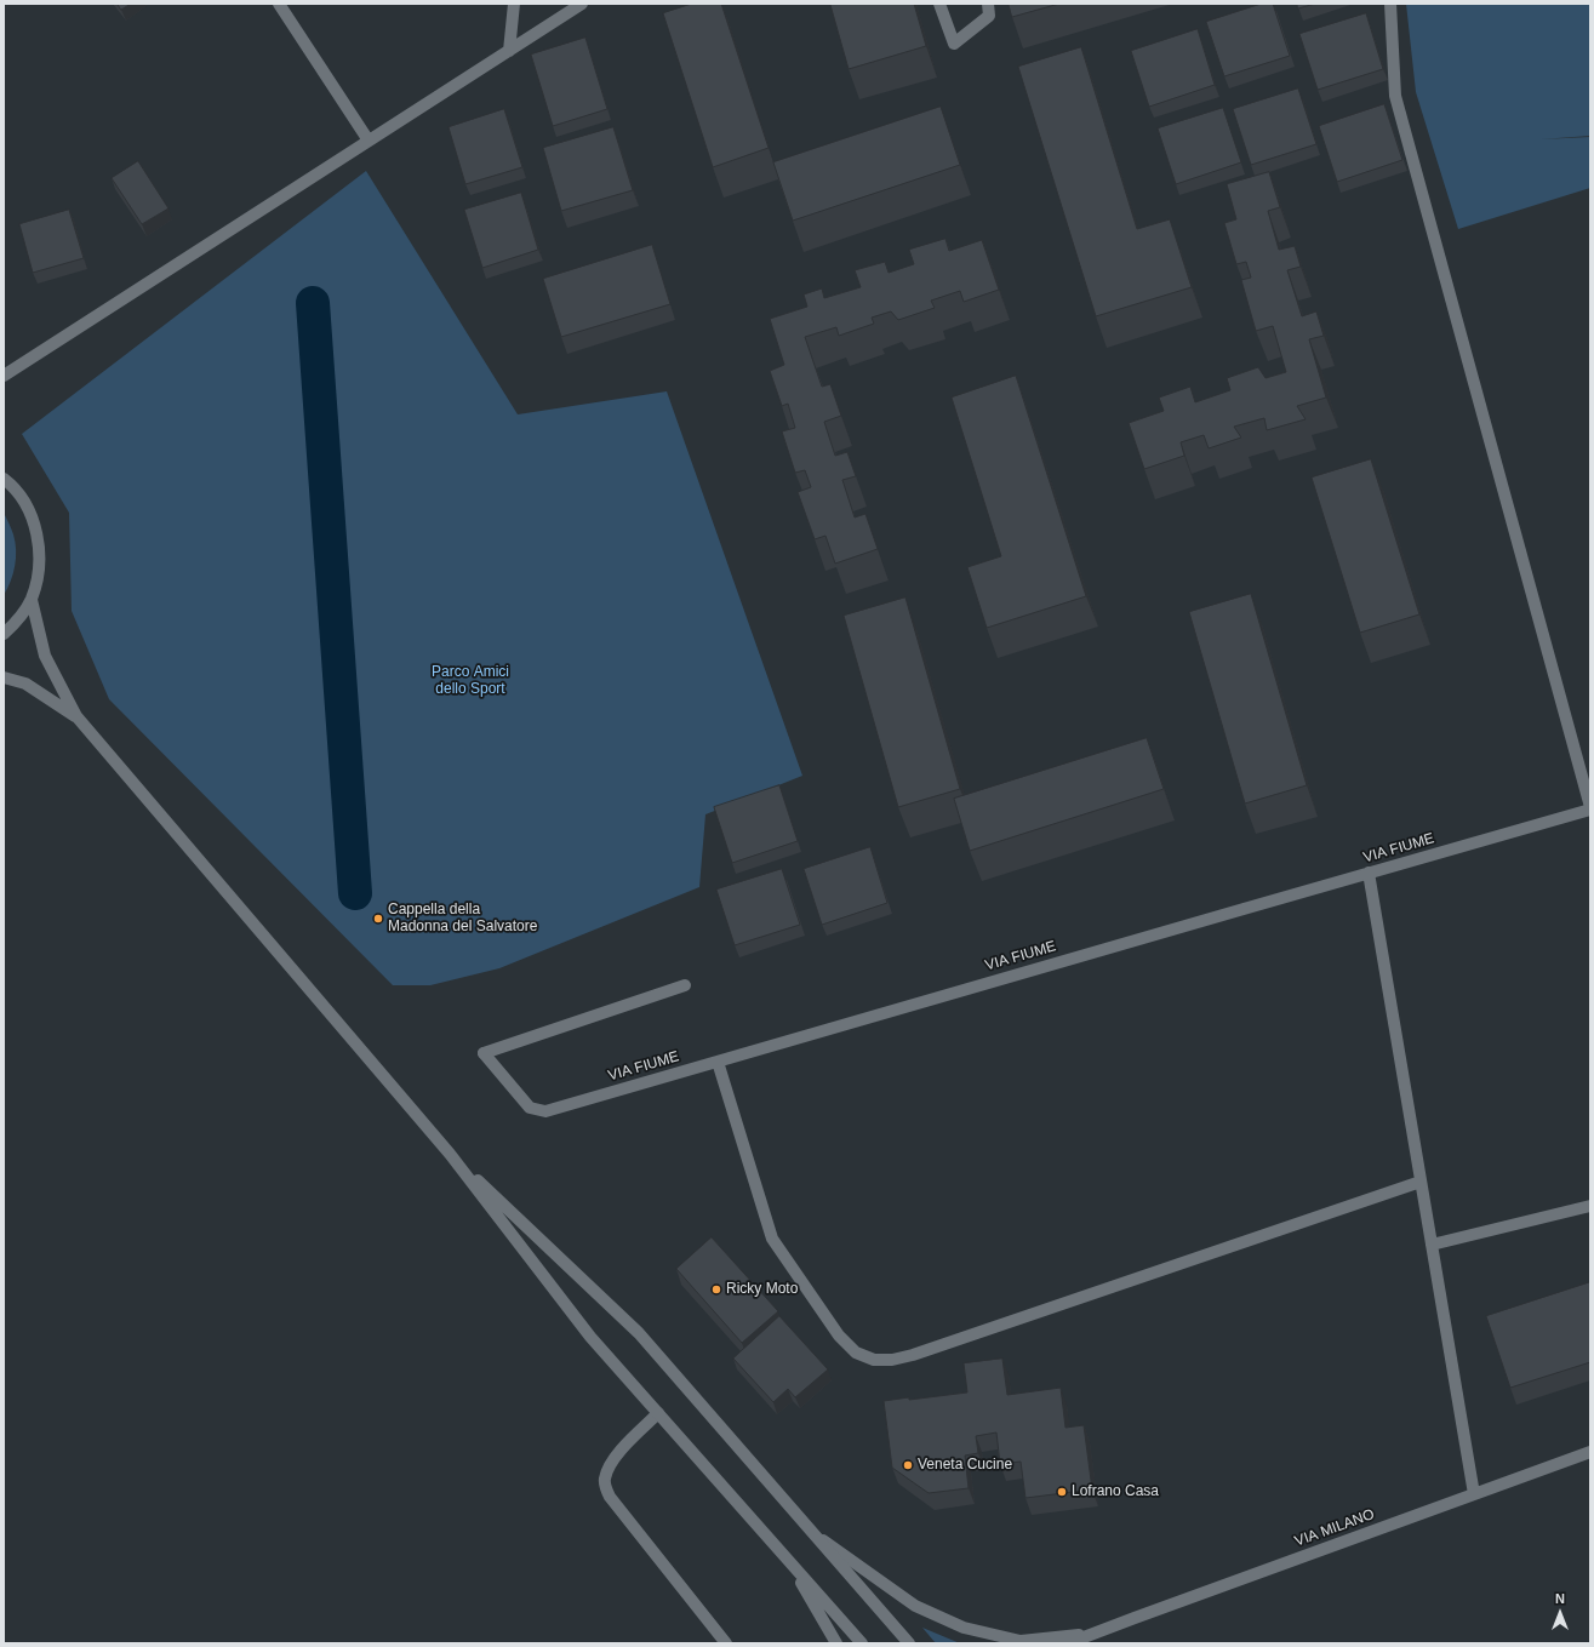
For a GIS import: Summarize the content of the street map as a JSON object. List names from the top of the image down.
{
  "streets": {
    "street": ["VIA FIUME", "VIA MILANO"]
  },
  "parks": ["Parco Amici dello Sport"],
  "places": [
    "Cappella della Madonna del Salvatore",
    "Ricky Moto",
    "Veneta Cucine",
    "Lofrano Casa"
  ],
  "north": "top"
}
